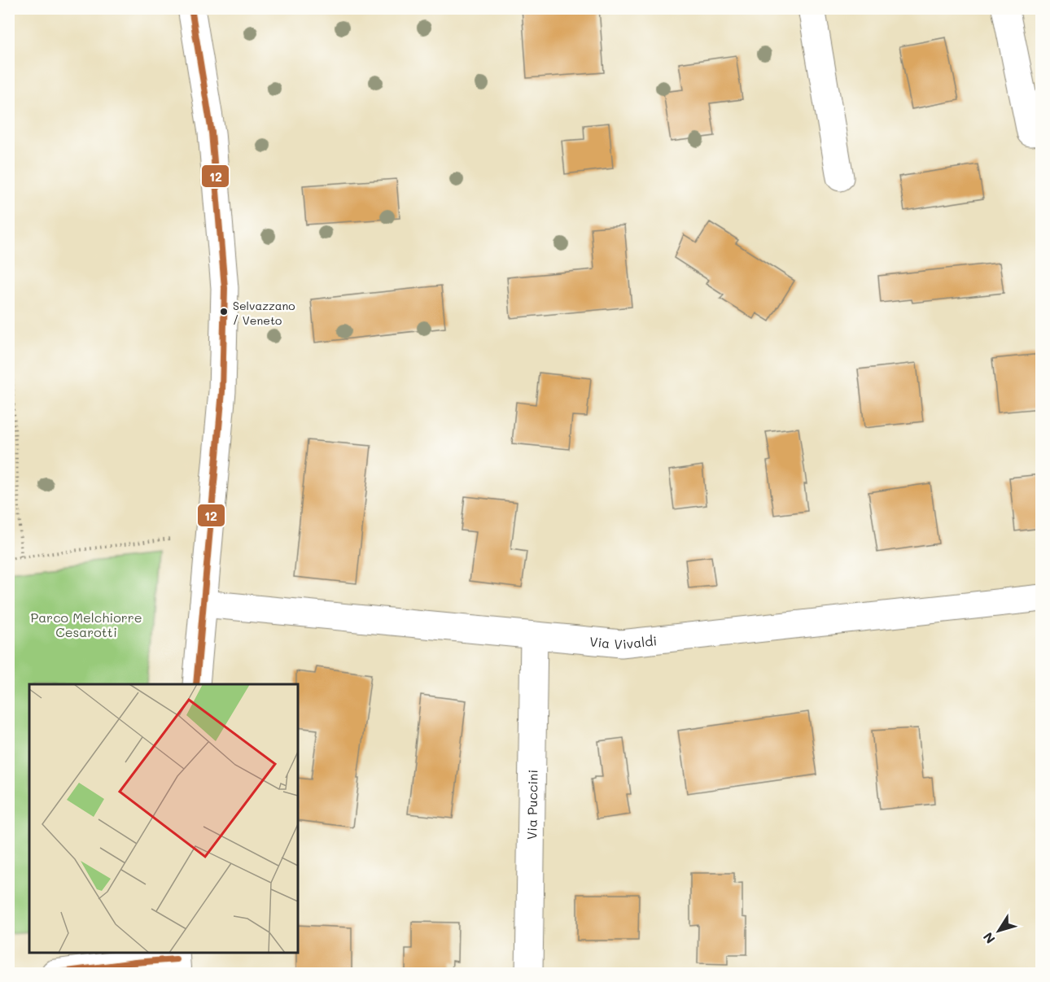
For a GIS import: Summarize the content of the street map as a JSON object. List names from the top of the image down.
{
  "streets": {
    "street": ["Via Vivaldi", "Via Puccini"]
  },
  "crossings": [
    ["Via Vivaldi", "Via Puccini"]
  ],
  "parks": ["Parco Melchiorre Cesarotti"],
  "places": ["Selvazzano / Veneto"],
  "lines": ["transit line 12"],
  "north": "bottom left"
}
